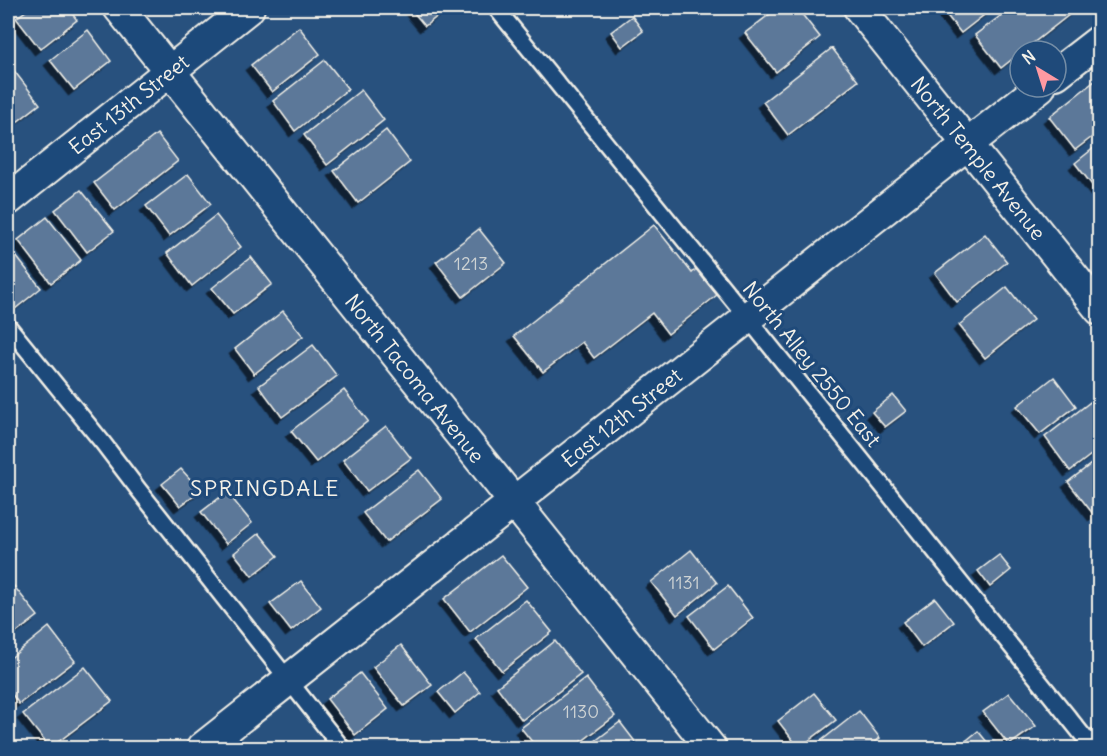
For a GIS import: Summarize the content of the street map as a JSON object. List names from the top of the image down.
{
  "streets": {
    "street": [
      "East 13th Street",
      "North Temple Avenue",
      "North Tacoma Avenue",
      "East 12th Street"
    ],
    "lane": ["North Alley 2550 East"]
  },
  "crossings": [
    ["East 13th Street", "North Tacoma Avenue"],
    ["North Temple Avenue", "East 12th Street"],
    ["North Alley 2550 East", "East 12th Street"],
    ["North Tacoma Avenue", "East 12th Street"]
  ],
  "districts": ["SPRINGDALE"],
  "house_numbers": ["1213", "1131", "1130"],
  "north": "top left"
}
